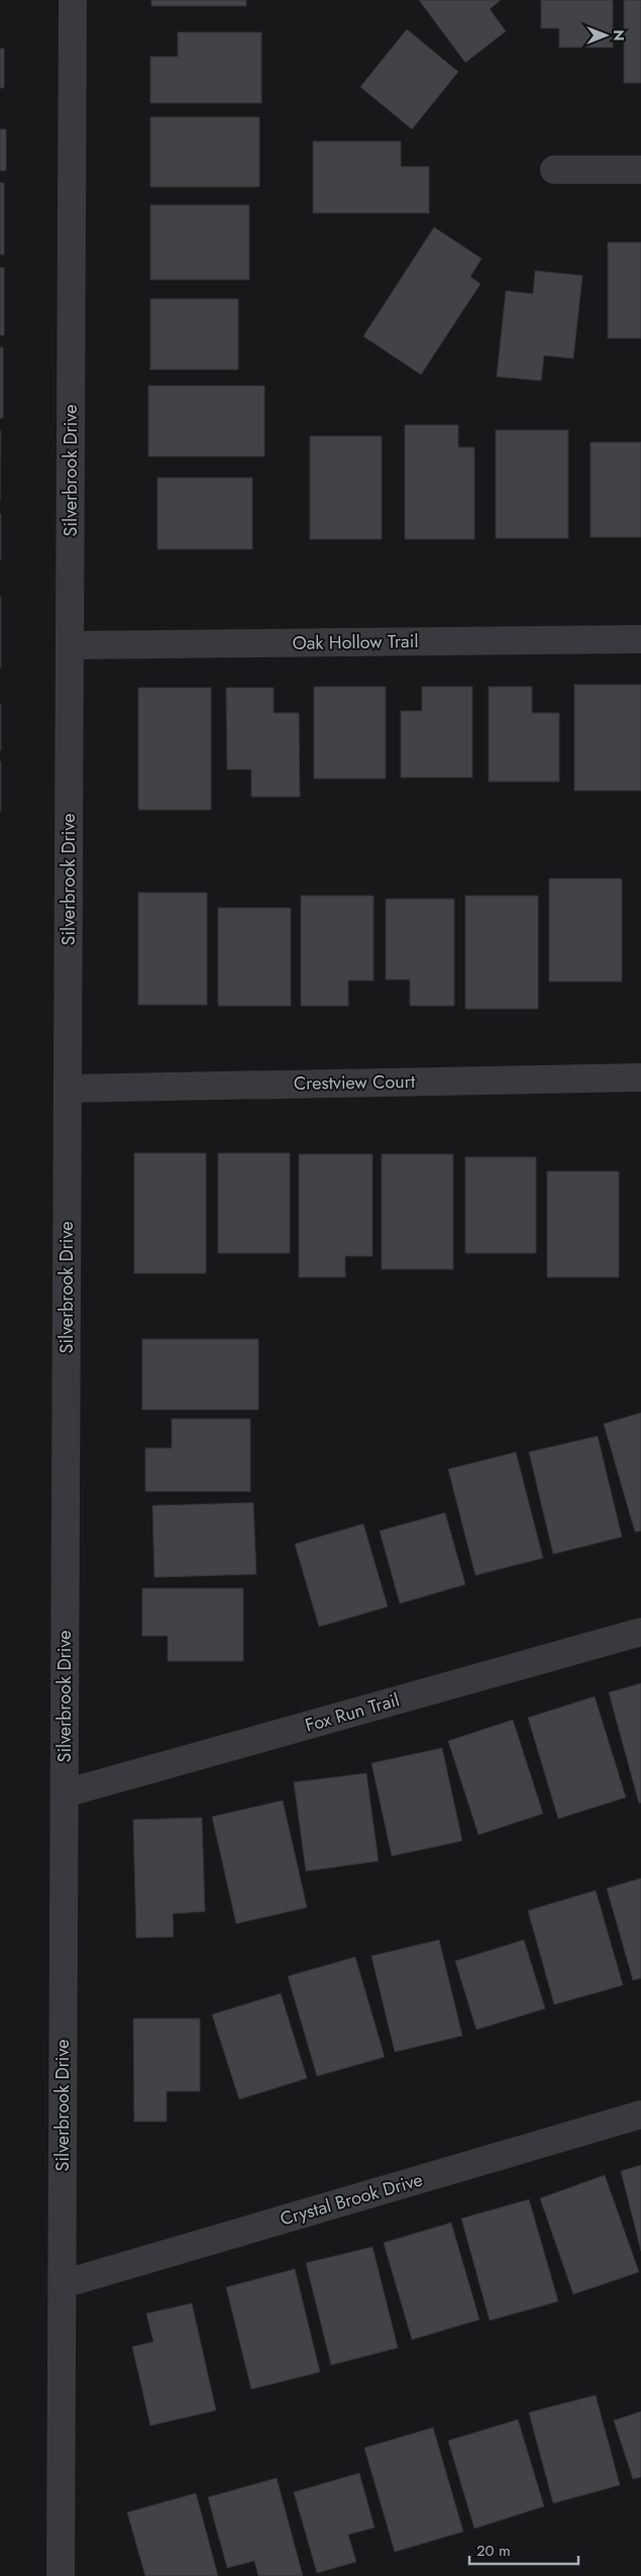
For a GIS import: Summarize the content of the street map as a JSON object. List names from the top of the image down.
{
  "streets": {
    "street": [
      "Silverbrook Drive",
      "Oak Hollow Trail",
      "Crestview Court",
      "Fox Run Trail",
      "Crystal Brook Drive"
    ]
  },
  "crossings": [
    ["Silverbrook Drive", "Oak Hollow Trail"],
    ["Silverbrook Drive", "Crestview Court"],
    ["Silverbrook Drive", "Fox Run Trail"],
    ["Silverbrook Drive", "Crystal Brook Drive"]
  ],
  "scale_bar": "20 m",
  "north": "right"
}
